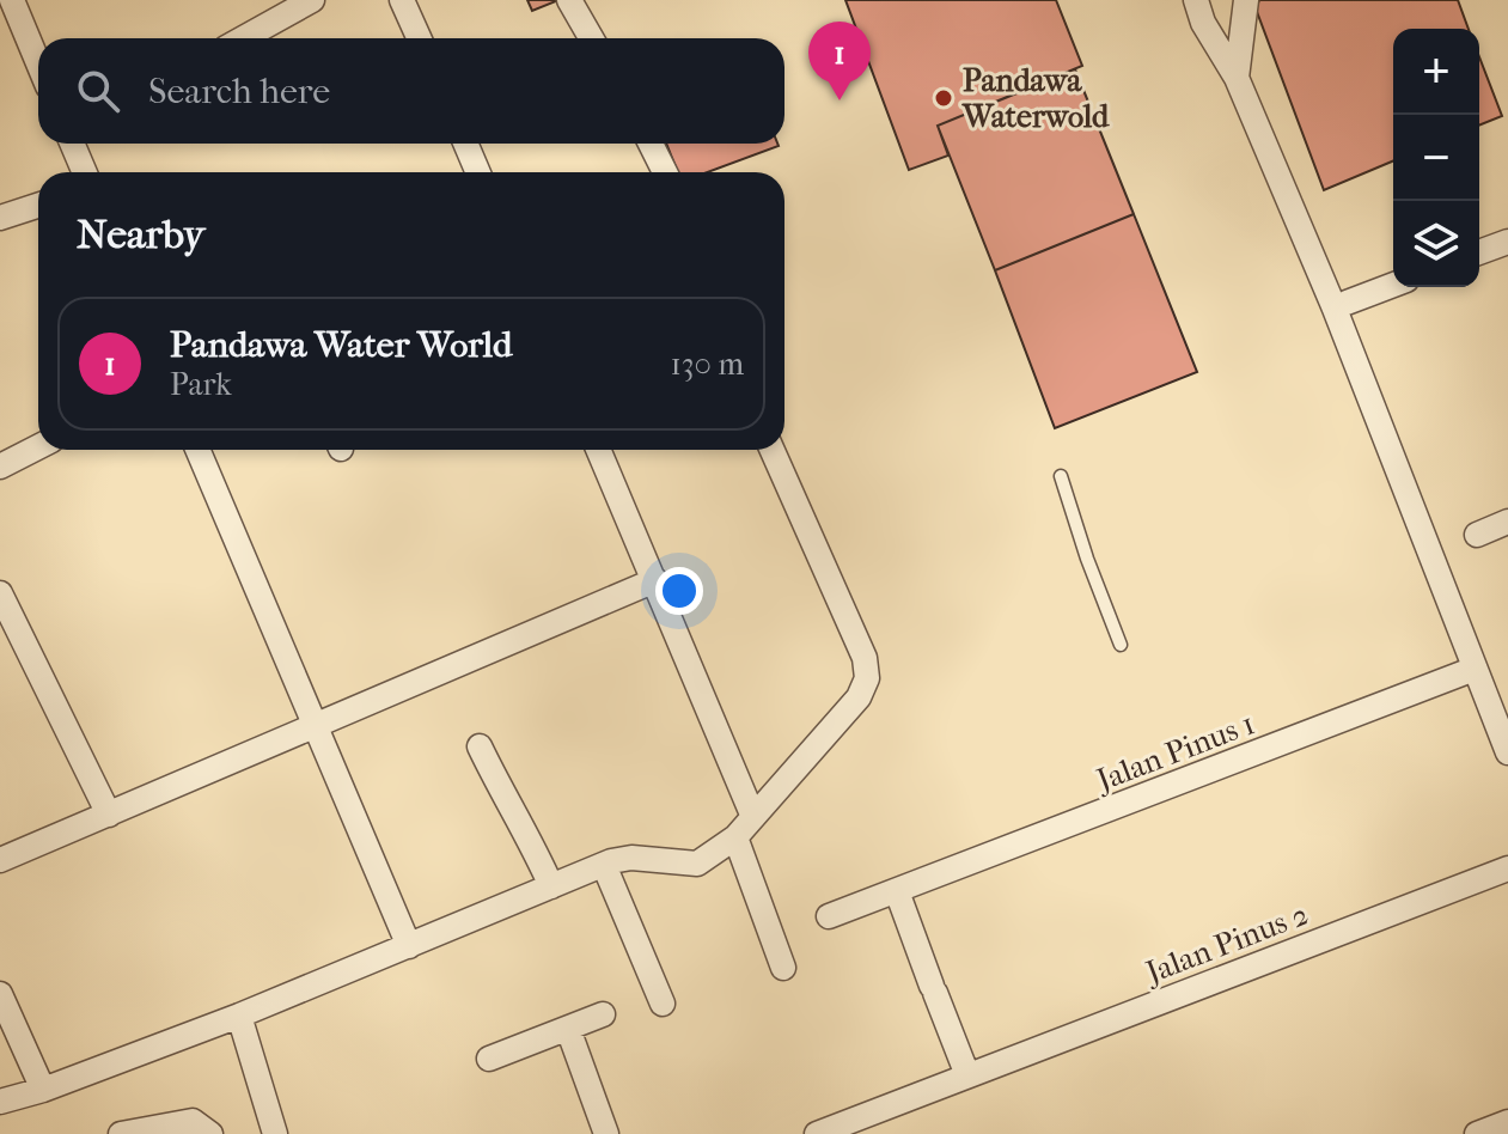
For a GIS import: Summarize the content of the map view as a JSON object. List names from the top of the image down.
{
  "streets": {
    "street": ["Jalan Pinus 1", "Jalan Pinus 2"]
  },
  "places": ["Pandawa Waterwold"],
  "page": {
    "pins": "1",
    "map_buttons": ["+", "−"],
    "search": "Search here",
    "heading": "Nearby",
    "list": [
      {
        "mark": "1",
        "name": "Pandawa Water World",
        "note": "Park",
        "value": "130 m"
      }
    ]
  }
}
